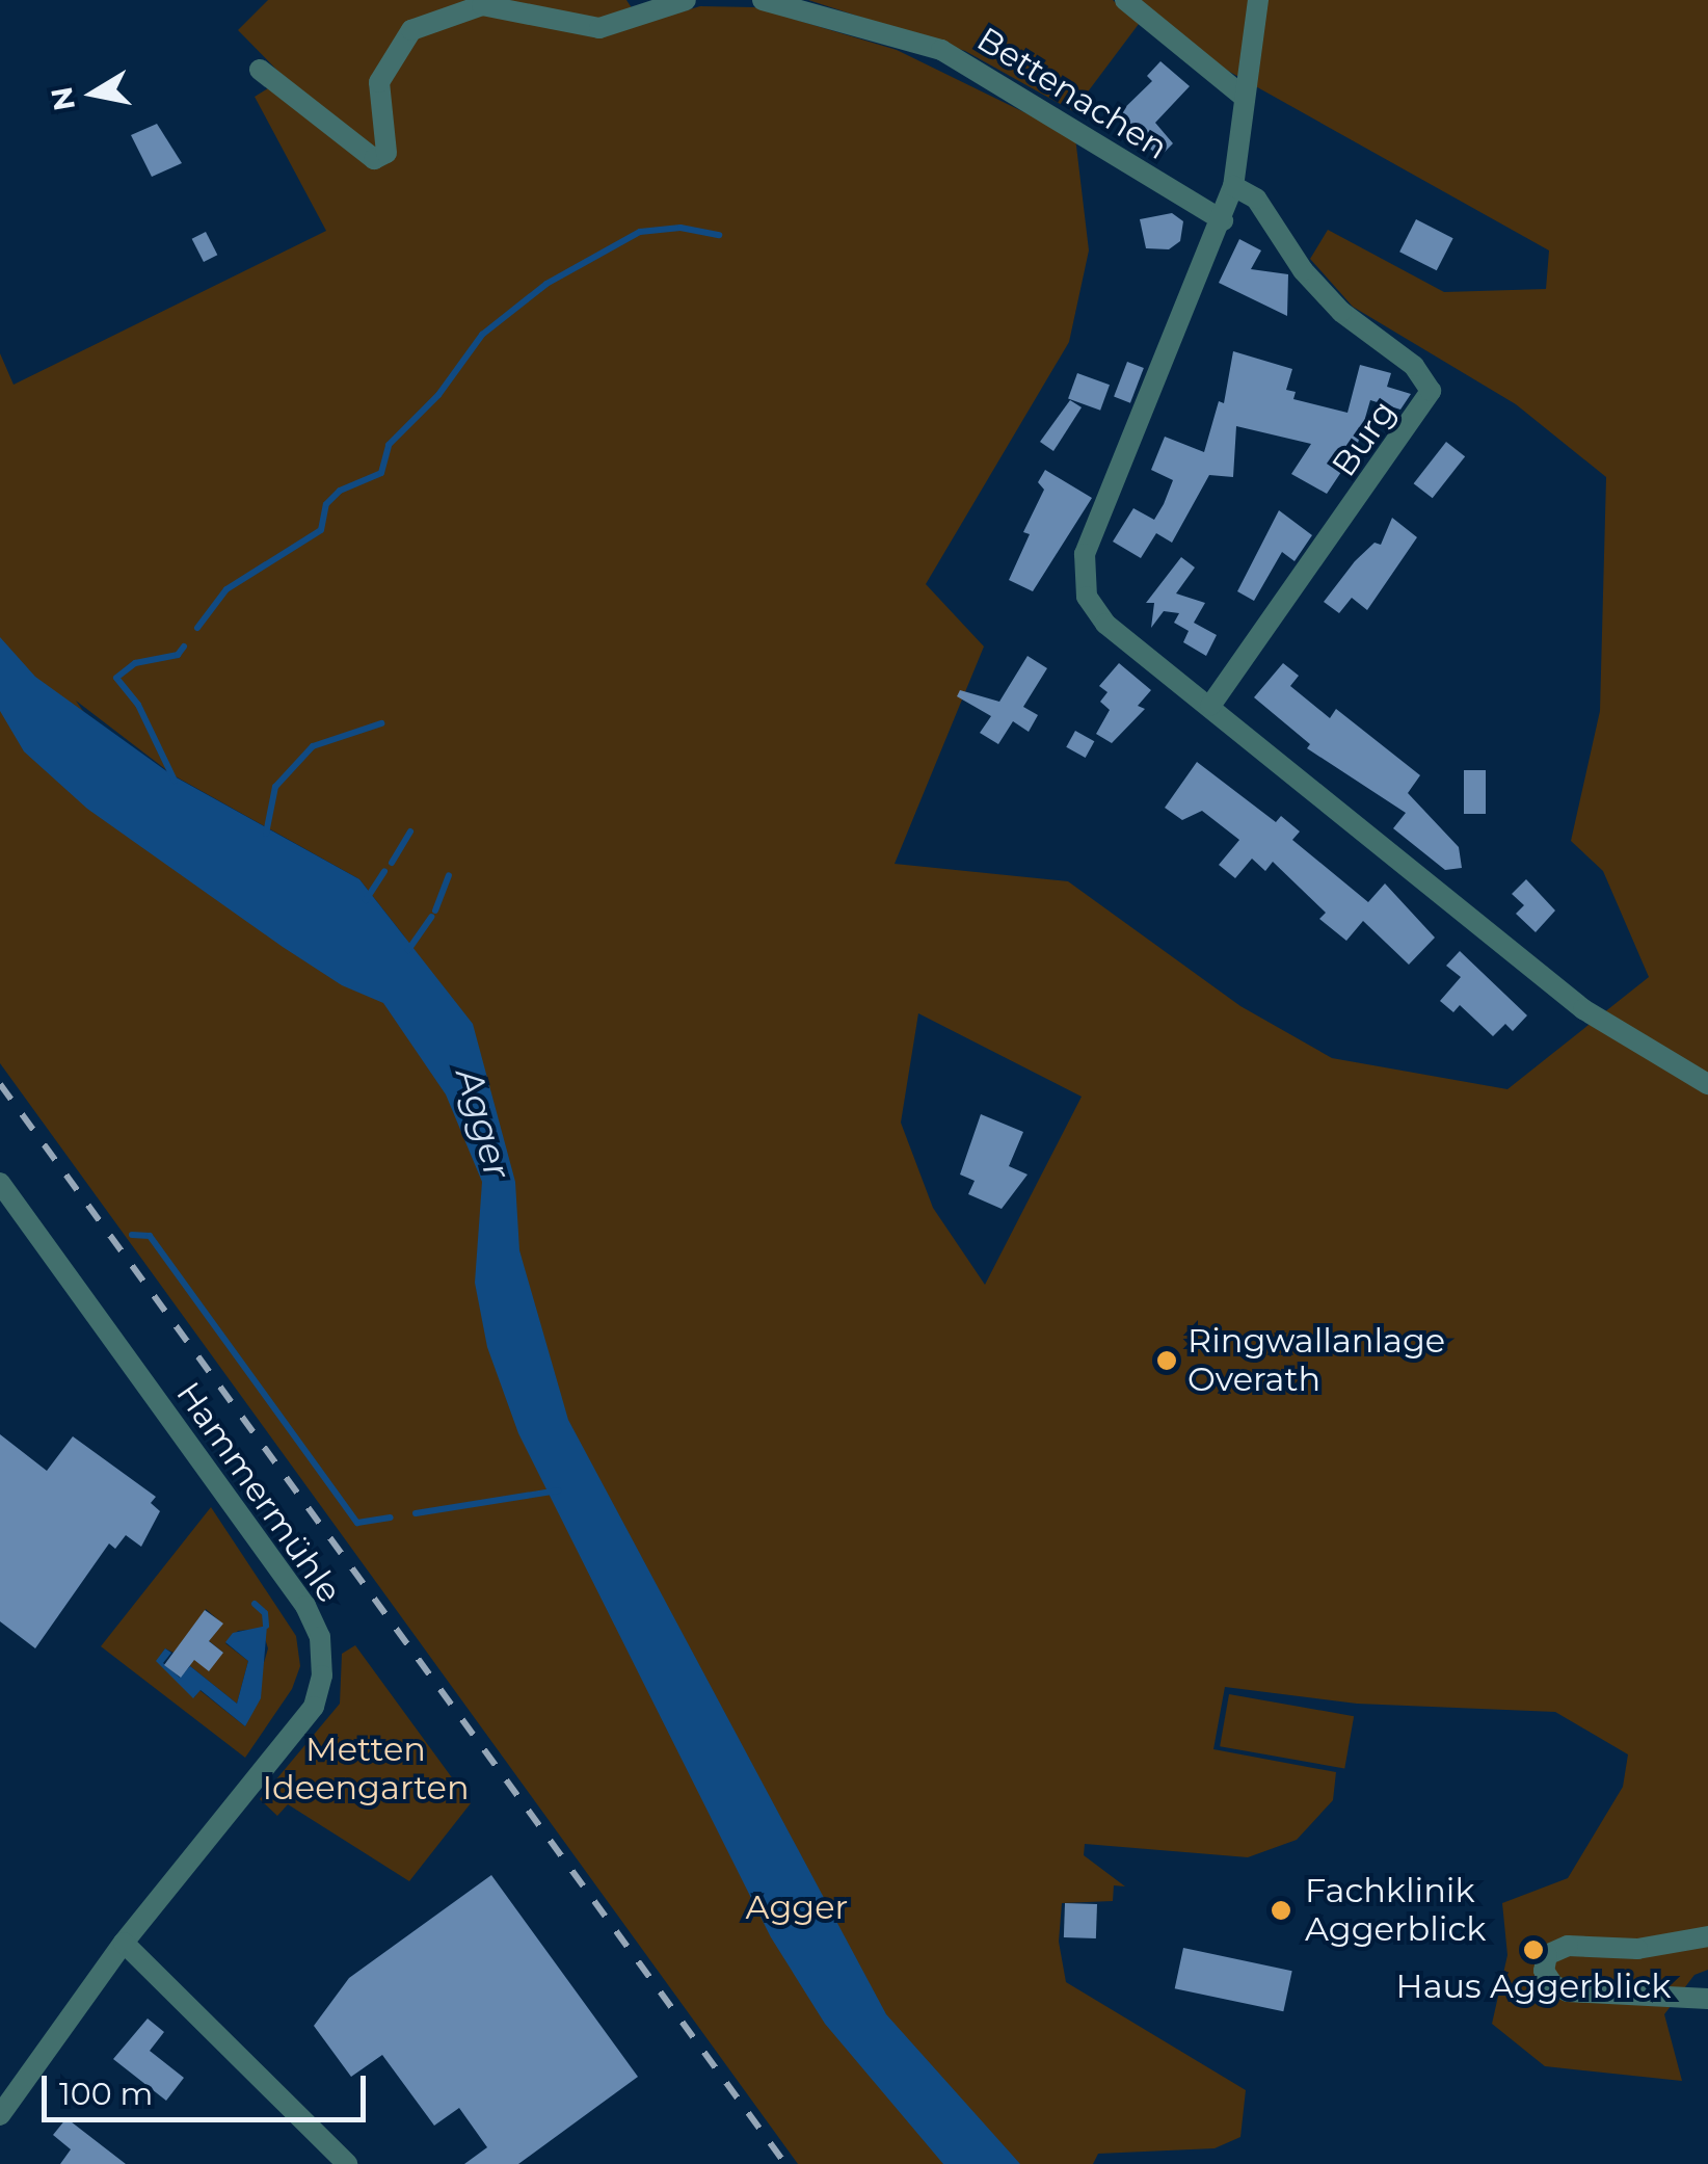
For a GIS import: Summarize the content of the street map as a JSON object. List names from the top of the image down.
{
  "streets": {
    "street": ["Bettenachen", "Burg", "Hammermühle"]
  },
  "water": ["Agger"],
  "parks": ["Metten Ideengarten", "Agger"],
  "places": ["Ringwallanlage Overath", "Fachklinik Aggerblick", "Haus Aggerblick"],
  "scale_bar": "100 m",
  "north": "left"
}
